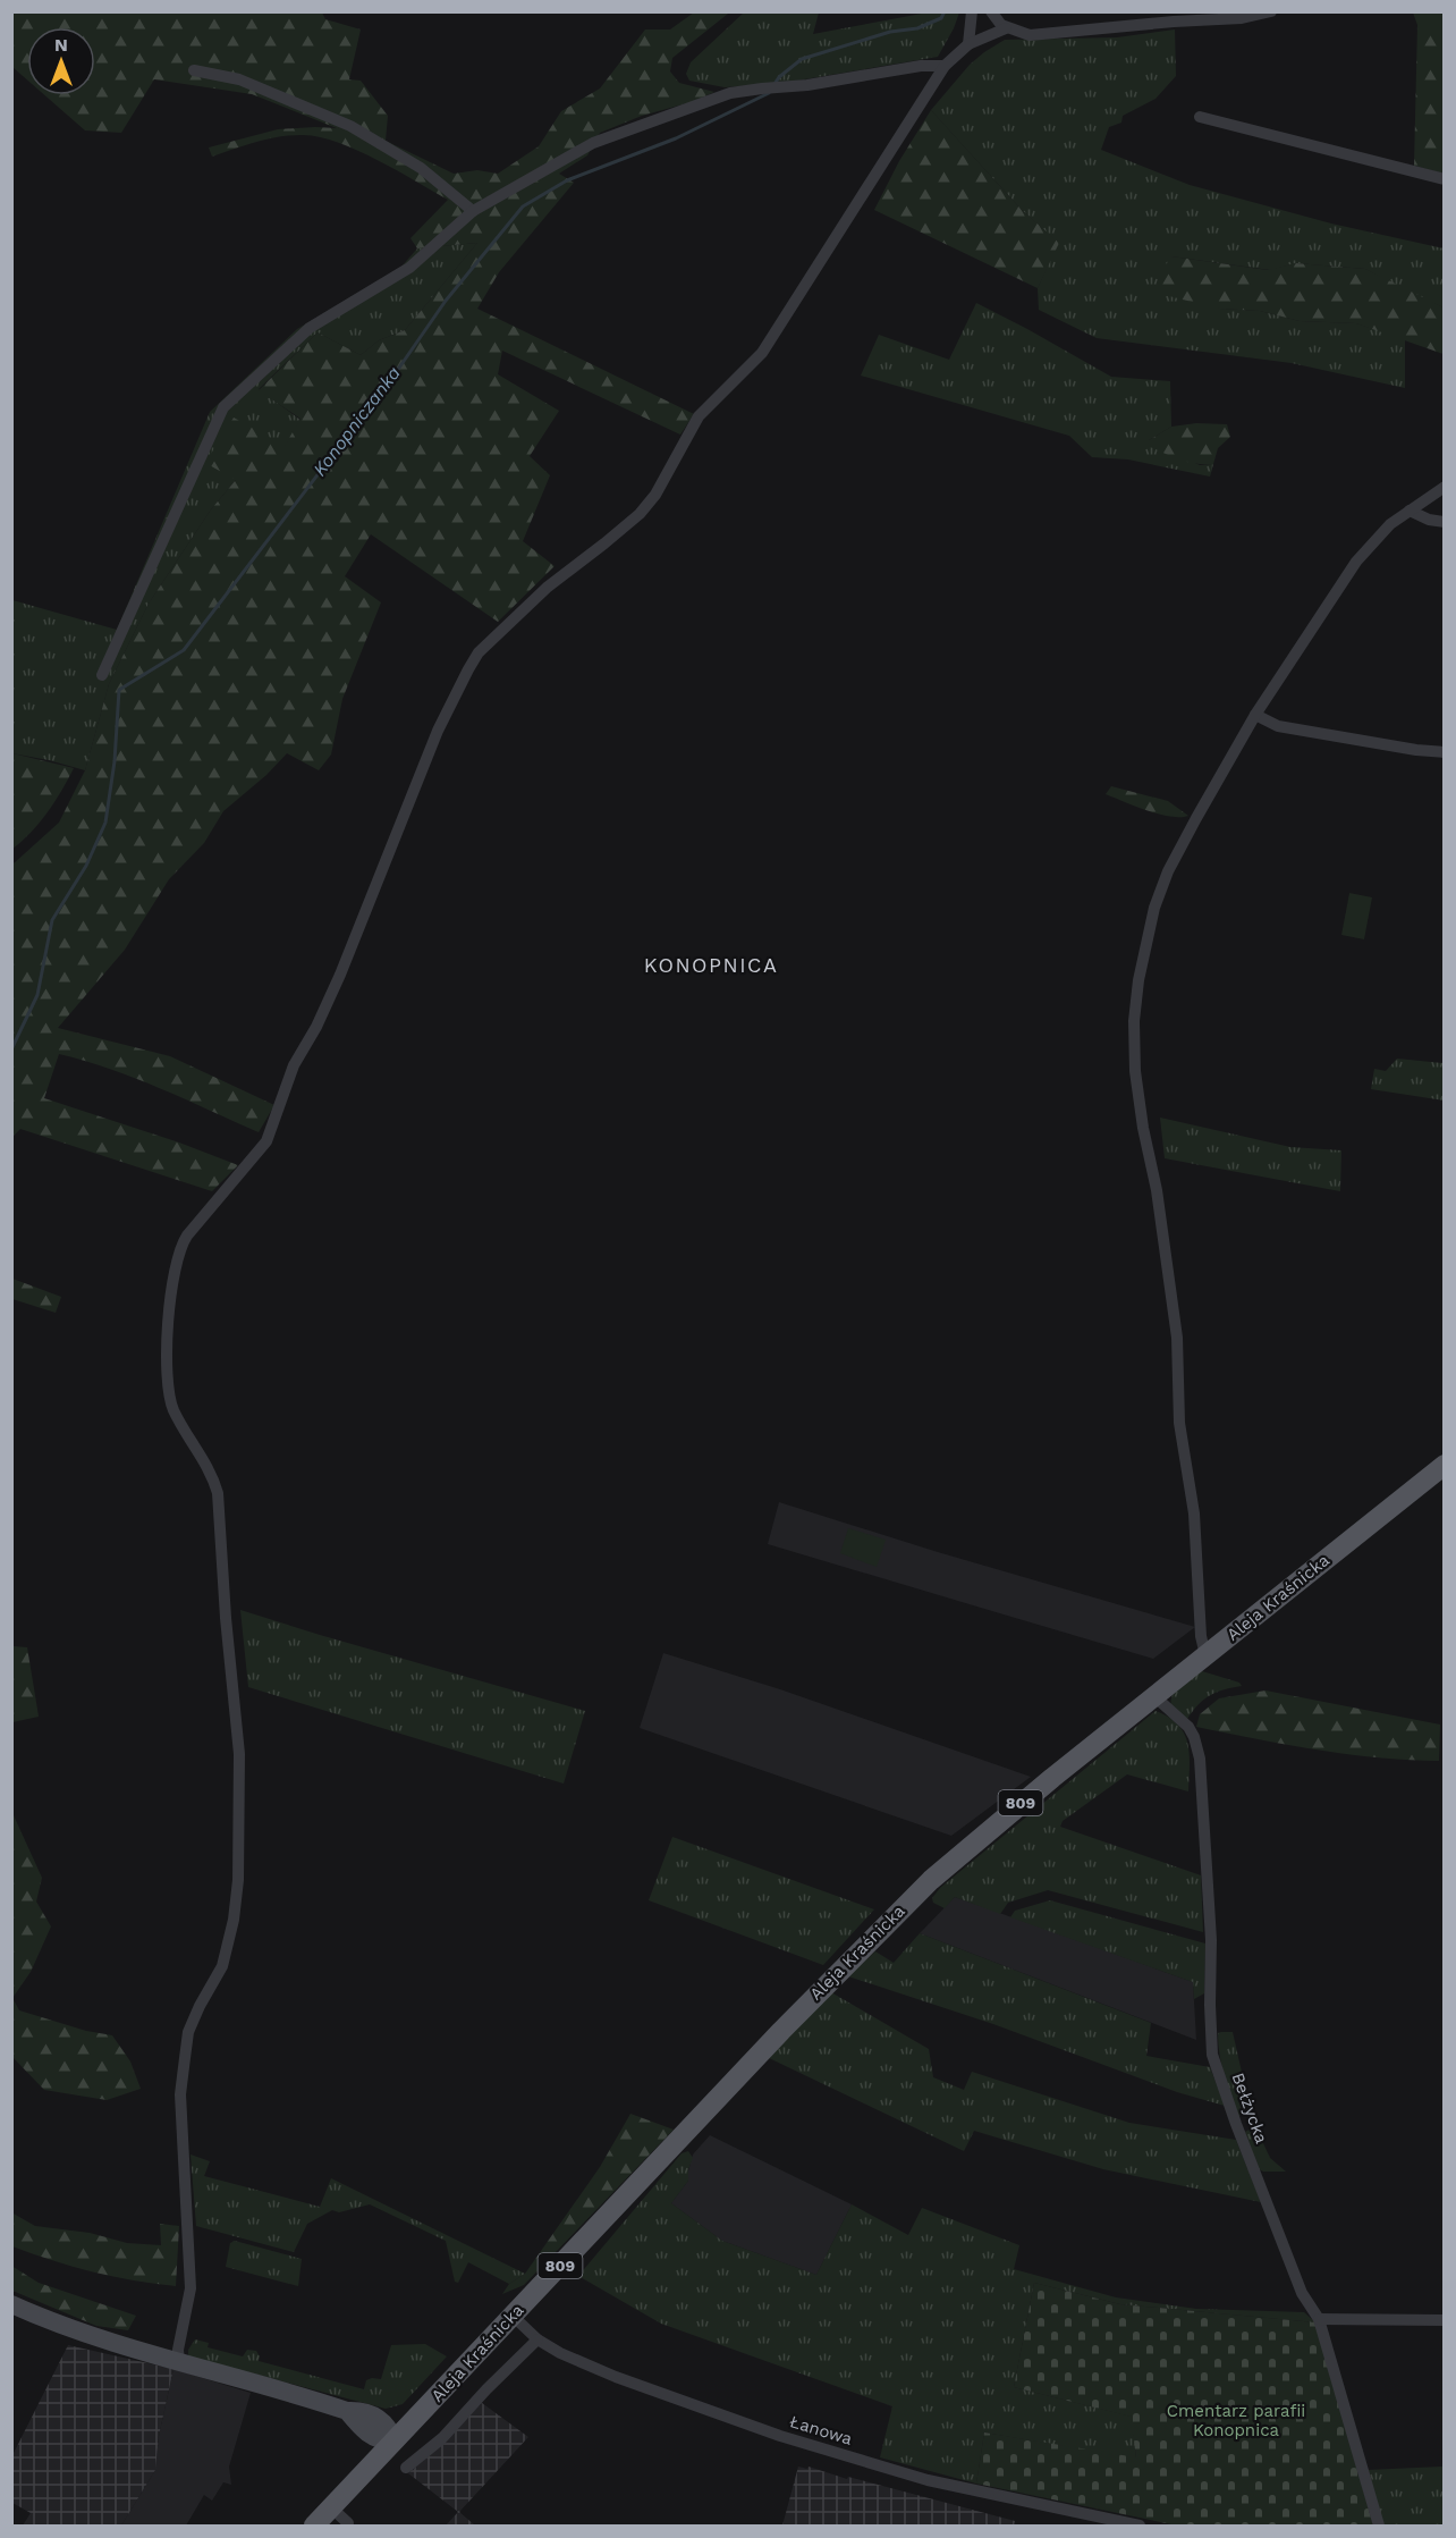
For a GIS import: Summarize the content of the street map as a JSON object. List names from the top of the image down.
{
  "streets": {
    "main road": ["Aleja Kraśnicka", "809"],
    "street": ["Bełżycka", "Łanowa"]
  },
  "crossings": [
    ["Aleja Kraśnicka", "Bełżycka"],
    ["Aleja Kraśnicka", "Łanowa"]
  ],
  "districts": ["KONOPNICA"],
  "water": ["Konopniczanka"],
  "parks": ["Cmentarz parafii Konopnica"],
  "north": "top"
}
